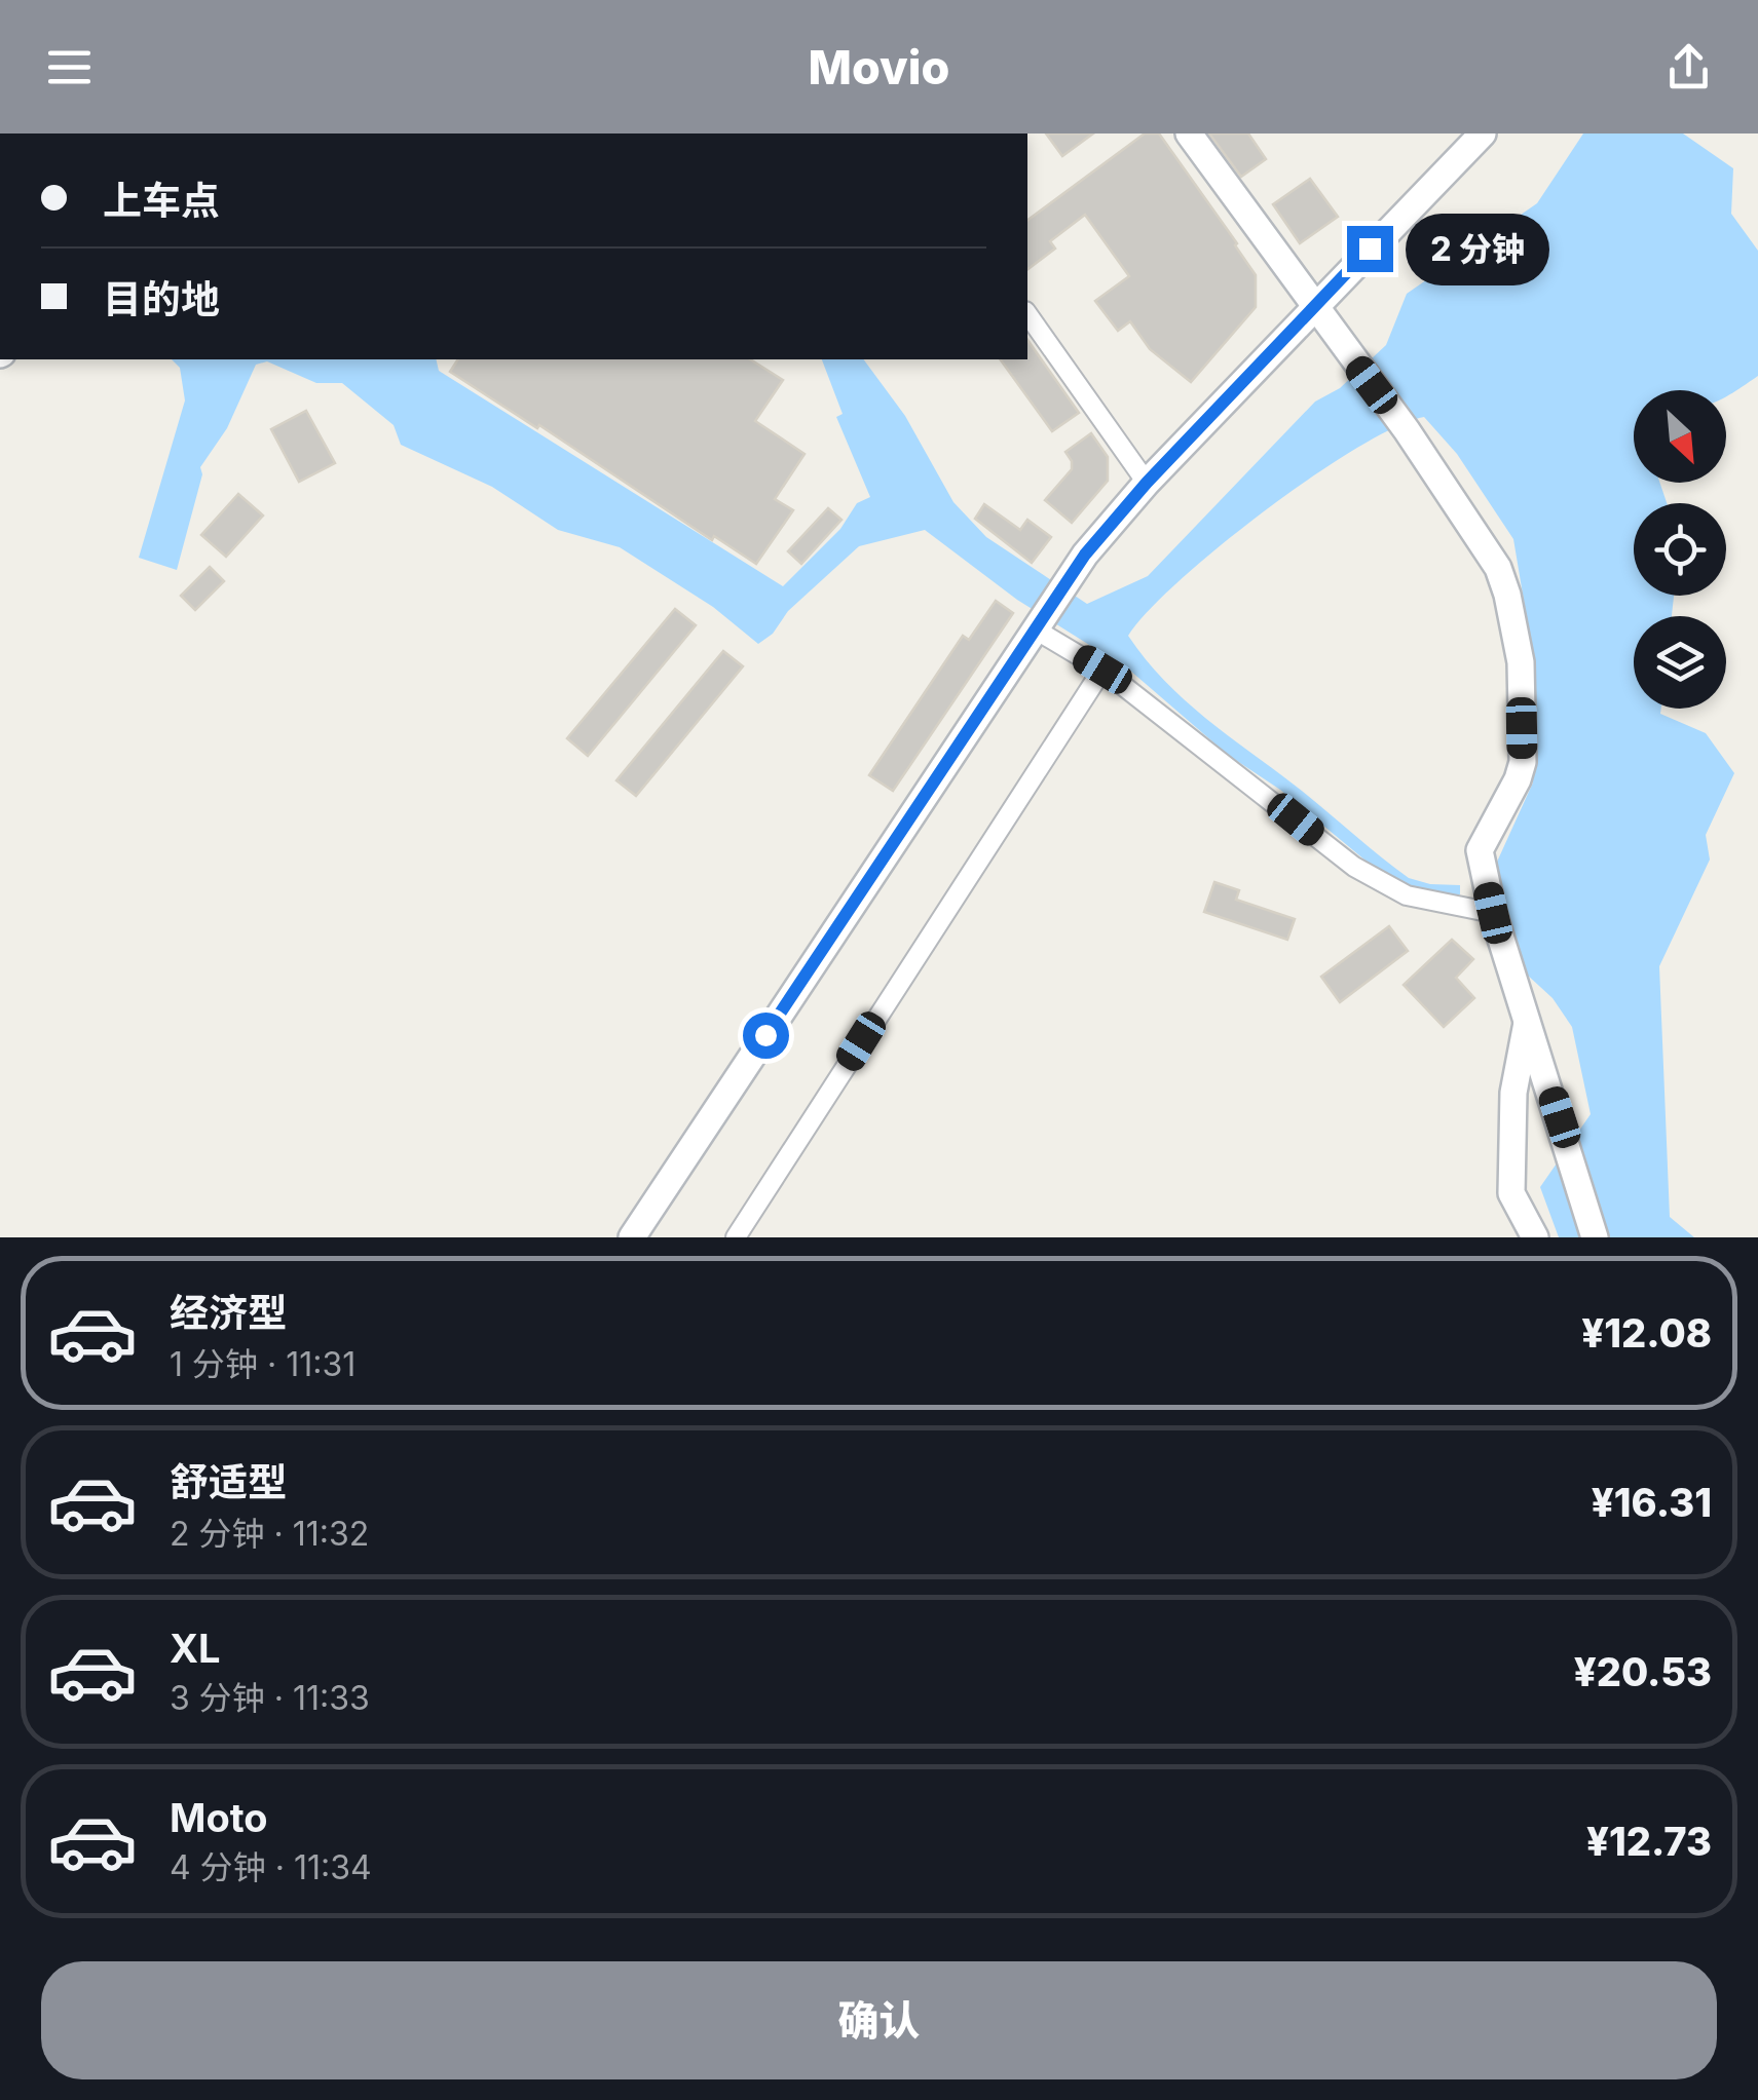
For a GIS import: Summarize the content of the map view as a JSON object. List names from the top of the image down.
{
  "north": "bottom right",
  "page": {
    "header": "Movio",
    "banner": ["上车点", "目的地"],
    "bubble": "2 分钟",
    "list": [
      {
        "name": "经济型",
        "note": "1 分钟 · 11:31",
        "value": "¥12.08"
      },
      {
        "name": "舒适型",
        "note": "2 分钟 · 11:32",
        "value": "¥16.31"
      },
      {
        "name": "XL",
        "note": "3 分钟 · 11:33",
        "value": "¥20.53"
      },
      {
        "name": "Moto",
        "note": "4 分钟 · 11:34",
        "value": "¥12.73"
      }
    ],
    "buttons": "确认"
  }
}
